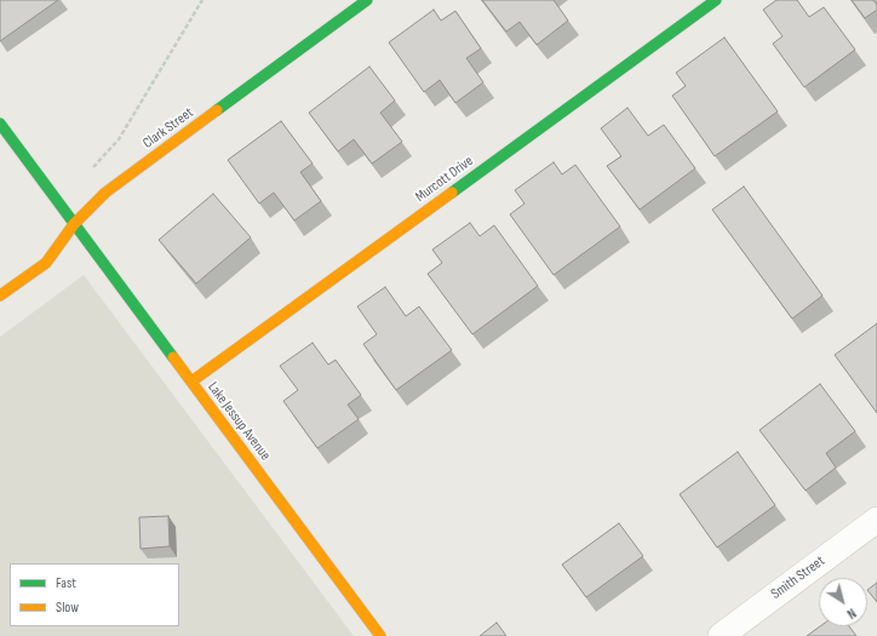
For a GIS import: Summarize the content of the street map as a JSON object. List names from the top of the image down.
{
  "streets": {
    "street": [
      "Clark Street",
      "Murcott Drive",
      "Lake Jessup Avenue",
      "Smith Street"
    ]
  },
  "crossings": [
    ["Clark Street", "Lake Jessup Avenue"],
    ["Murcott Drive", "Lake Jessup Avenue"]
  ],
  "legend": ["Fast", "Slow"],
  "north": "bottom right"
}
